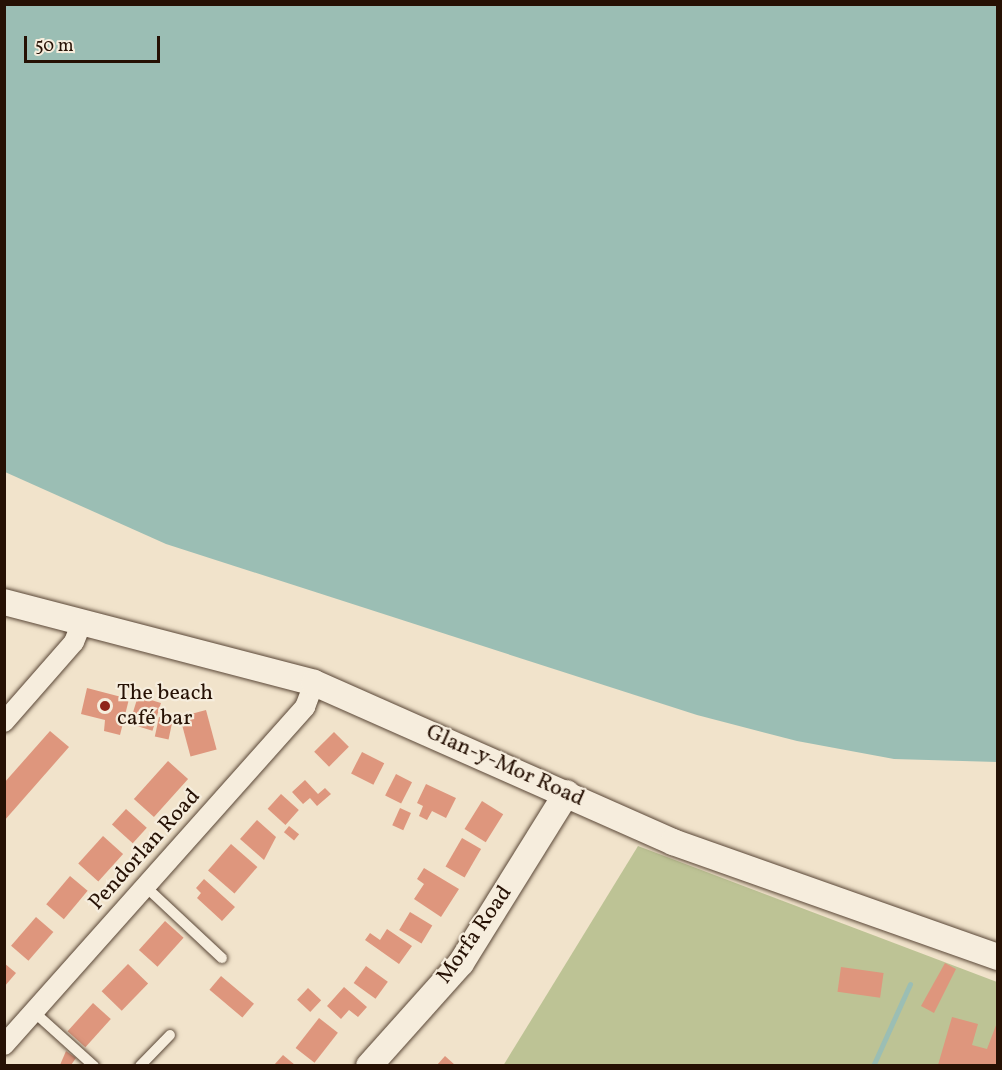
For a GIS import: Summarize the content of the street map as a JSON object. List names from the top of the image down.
{
  "streets": {
    "street": ["Glan-y-Mor Road", "Pendorlan Road", "Morfa Road"]
  },
  "crossings": [
    ["Glan-y-Mor Road", "Pendorlan Road"],
    ["Glan-y-Mor Road", "Morfa Road"]
  ],
  "places": ["The beach café bar"],
  "scale_bar": "50 m"
}
